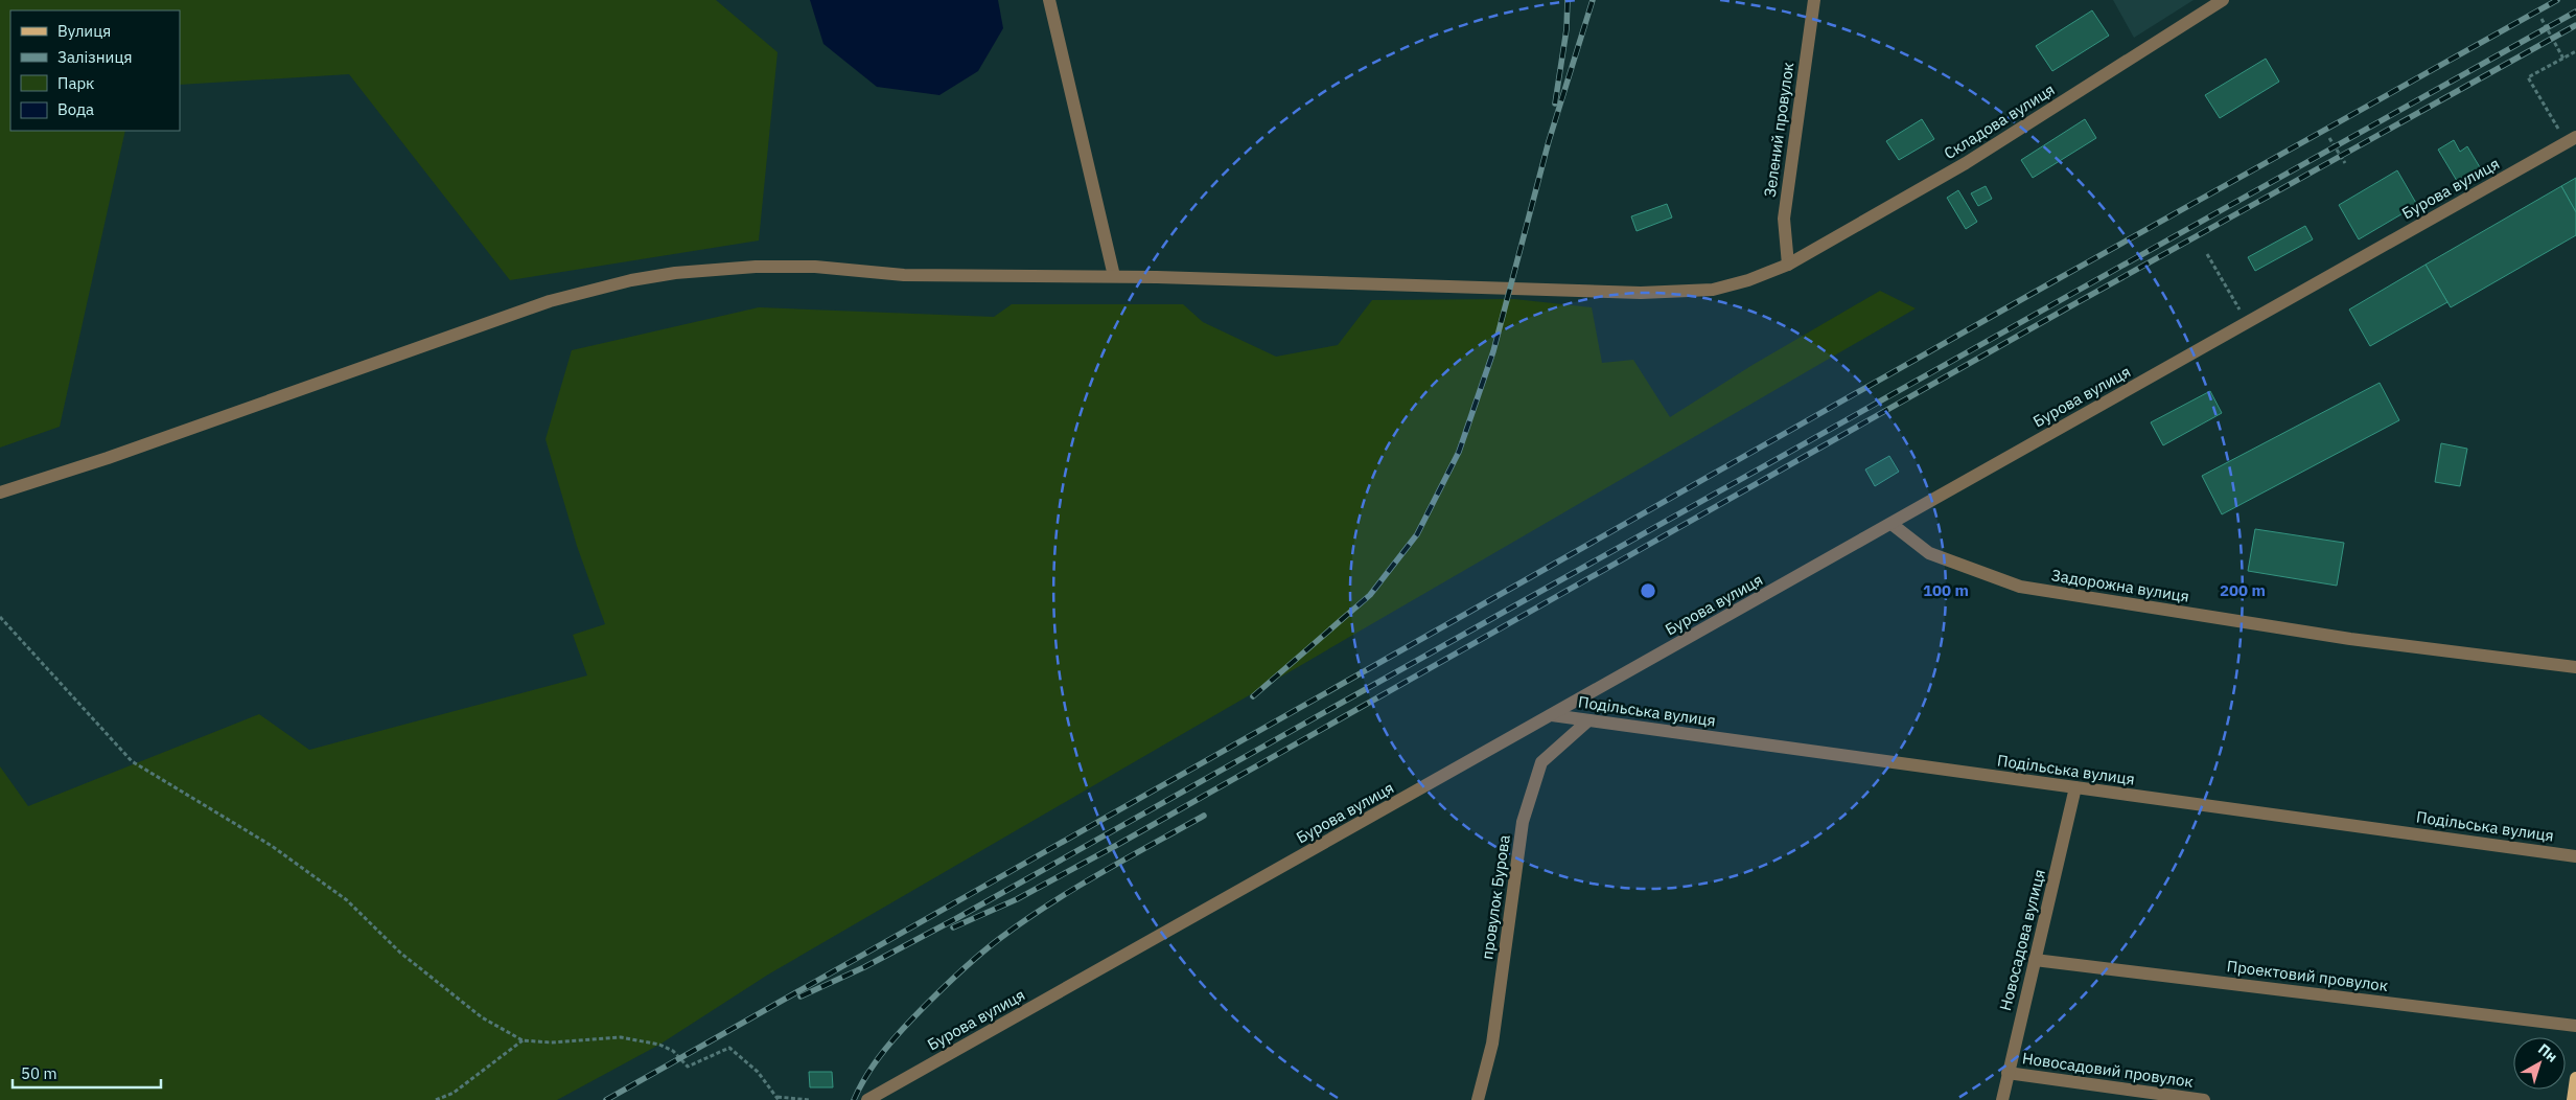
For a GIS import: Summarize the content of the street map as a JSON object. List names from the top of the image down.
{
  "streets": {
    "street": [
      "Складова вулиця",
      "Зелений провулок",
      "Бурова вулиця",
      "Задорожна вулиця",
      "Подільська вулиця",
      "провулок Бурова",
      "Новосадова вулиця",
      "Проектовий провулок",
      "Новосадовий провулок"
    ]
  },
  "crossings": [
    ["Складова вулиця", "Зелений провулок"],
    ["Бурова вулиця", "Задорожна вулиця"],
    ["Бурова вулиця", "Подільська вулиця"],
    ["Подільська вулиця", "провулок Бурова"],
    ["Подільська вулиця", "Новосадова вулиця"],
    ["Новосадова вулиця", "Проектовий провулок"],
    ["Новосадова вулиця", "Новосадовий провулок"]
  ],
  "legend": [
    "Вулиця",
    "Залізниця",
    "Парк",
    "Вода"
  ],
  "scale_bar": "50 m",
  "north": "top right",
  "rings": ["100 m", "200 m"]
}
